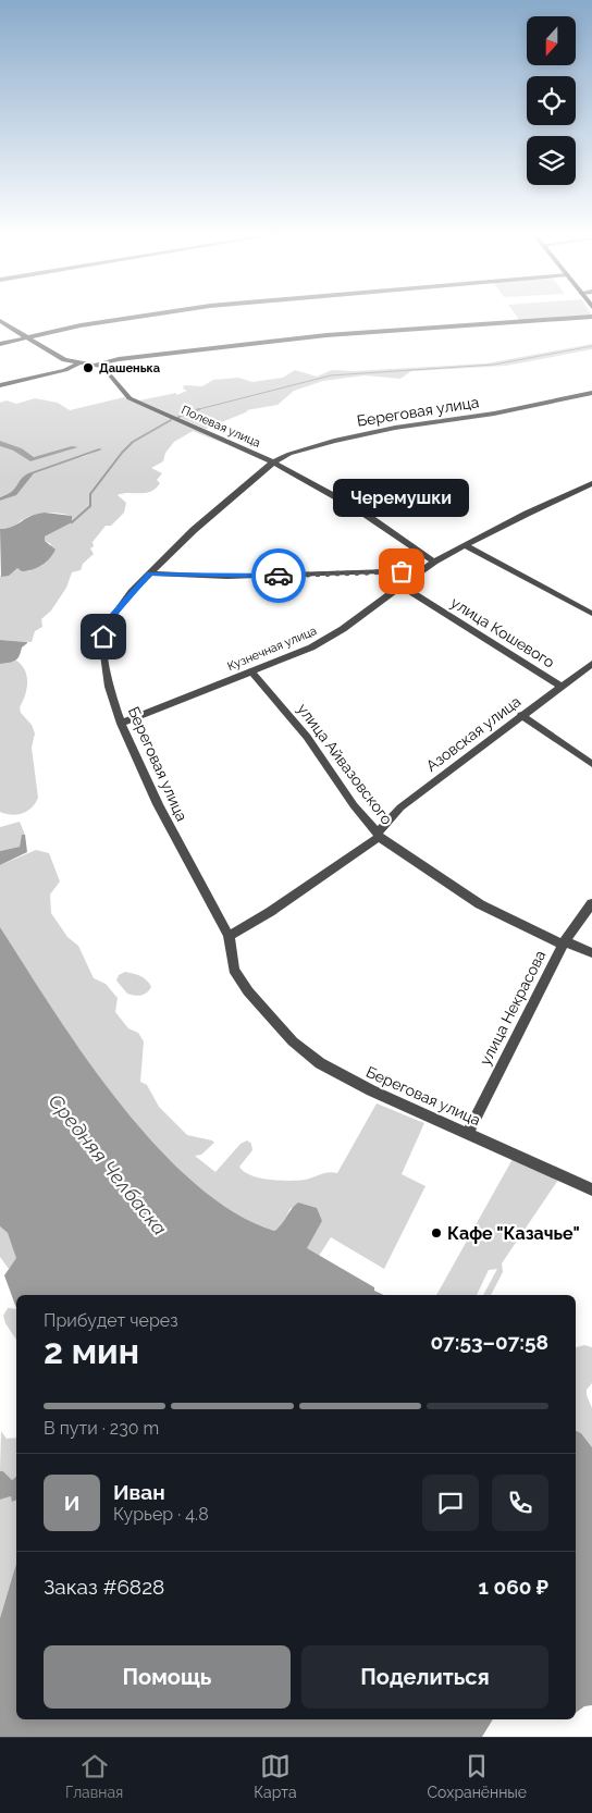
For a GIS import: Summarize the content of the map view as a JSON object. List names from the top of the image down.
{
  "streets": {
    "street": [
      "Береговая улица",
      "Полевая улица",
      "улица Кошевого",
      "Кузнечная улица",
      "Азовская улица",
      "улица Айвазовского",
      "улица Некрасова"
    ]
  },
  "crossings": [
    ["Береговая улица", "Полевая улица"],
    ["Береговая улица", "Кузнечная улица"],
    ["Береговая улица", "Азовская улица"],
    ["Береговая улица", "улица Некрасова"],
    ["Полевая улица", "Кузнечная улица"],
    ["улица Кошевого", "Кузнечная улица"],
    ["улица Кошевого", "Азовская улица"],
    ["Кузнечная улица", "улица Айвазовского"],
    ["Азовская улица", "улица Айвазовского"],
    ["улица Айвазовского", "улица Некрасова"]
  ],
  "water": ["Средняя Челбаска"],
  "places": ["Дашенька", "Черемушки", "Кафе \"Казачье\""],
  "north": "bottom",
  "page": {
    "bubble": "Черемушки",
    "heading": ["2 мин", "Прибудет через", "07:53–07:58"],
    "panel": [
      "Иван",
      "Курьер · 4.8",
      "Заказ #6828",
      "1 060 ₽"
    ],
    "bar": "В пути · 230 m",
    "round": "И",
    "buttons": ["Помощь", "Поделиться"],
    "tabs": ["Главная", "Карта", "Сохранённые"]
  }
}
